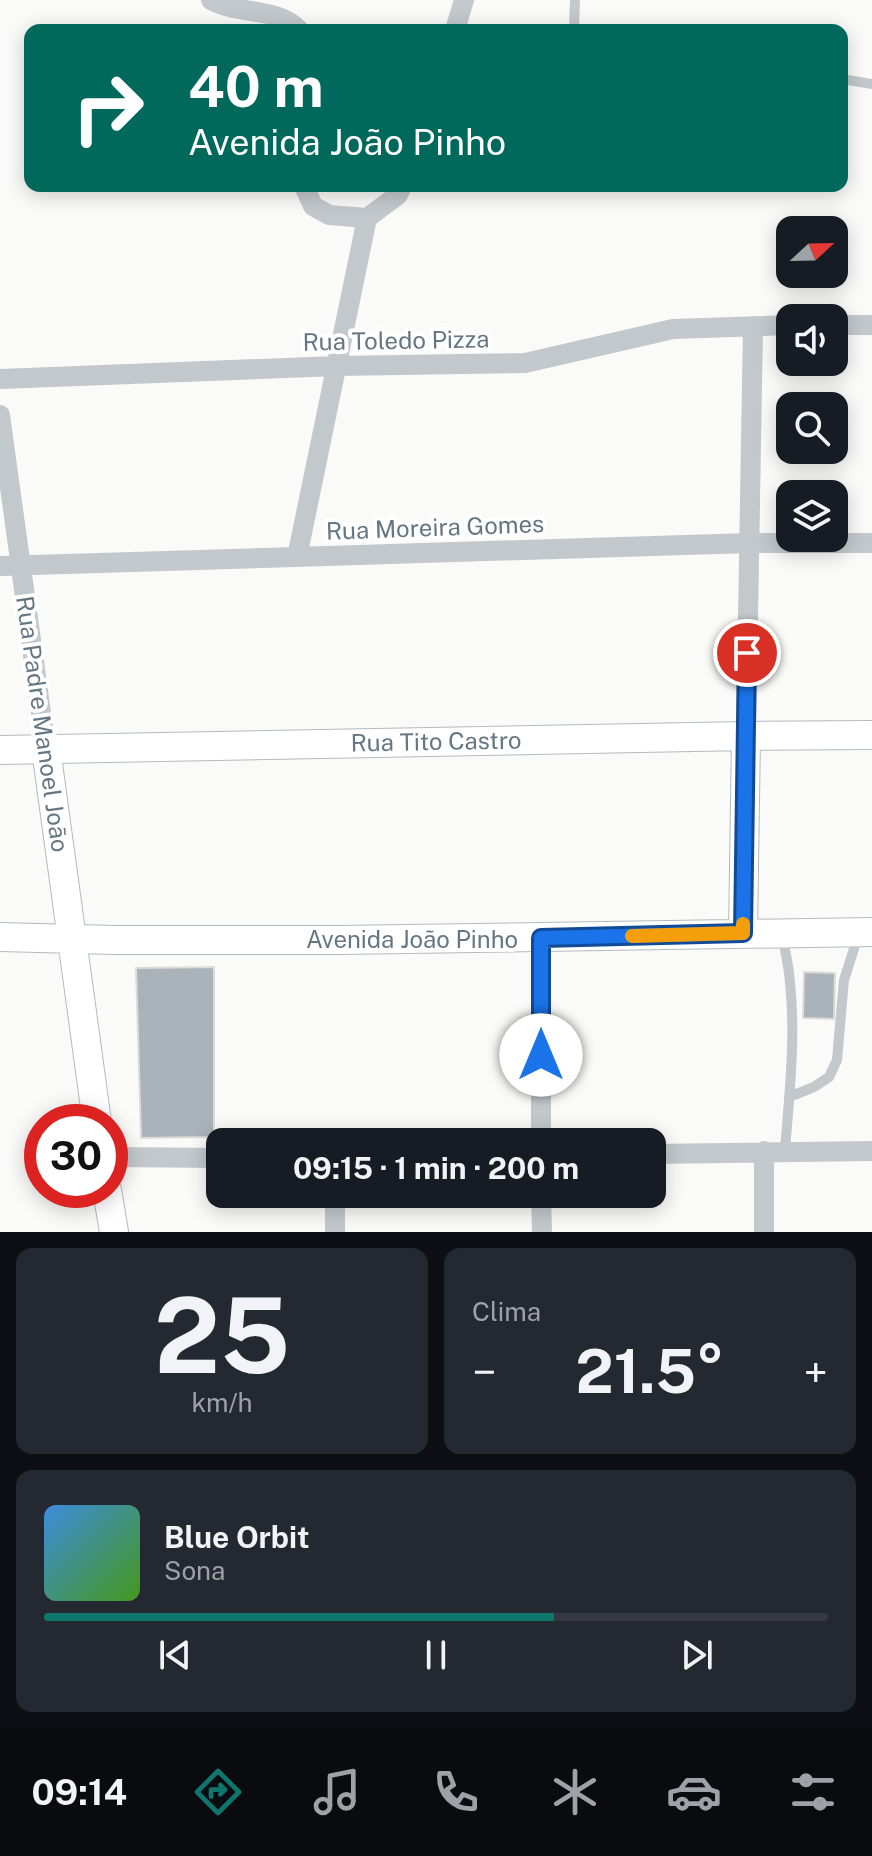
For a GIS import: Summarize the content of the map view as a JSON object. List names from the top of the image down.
{
  "streets": {
    "main road": ["Rua Padre Manoel João", "Rua Tito Castro", "Avenida João Pinho"],
    "street": ["Rua Toledo Pizza", "Rua Moreira Gomes"]
  },
  "crossings": [
    ["Rua Moreira Gomes", "Rua Padre Manoel João"],
    ["Rua Padre Manoel João", "Rua Tito Castro"],
    ["Rua Padre Manoel João", "Avenida João Pinho"]
  ],
  "north": "right",
  "page": {
    "turn": ["40 m", "Avenida João Pinho"],
    "limit": "30",
    "trip": "09:15 · 1 min · 200 m",
    "tile": [
      ["25", "km/h"],
      "Clima"
    ],
    "heat": ["−", "21.5°", "+"],
    "song": ["Blue Orbit", "Sona"],
    "tabs": "09:14"
  }
}
